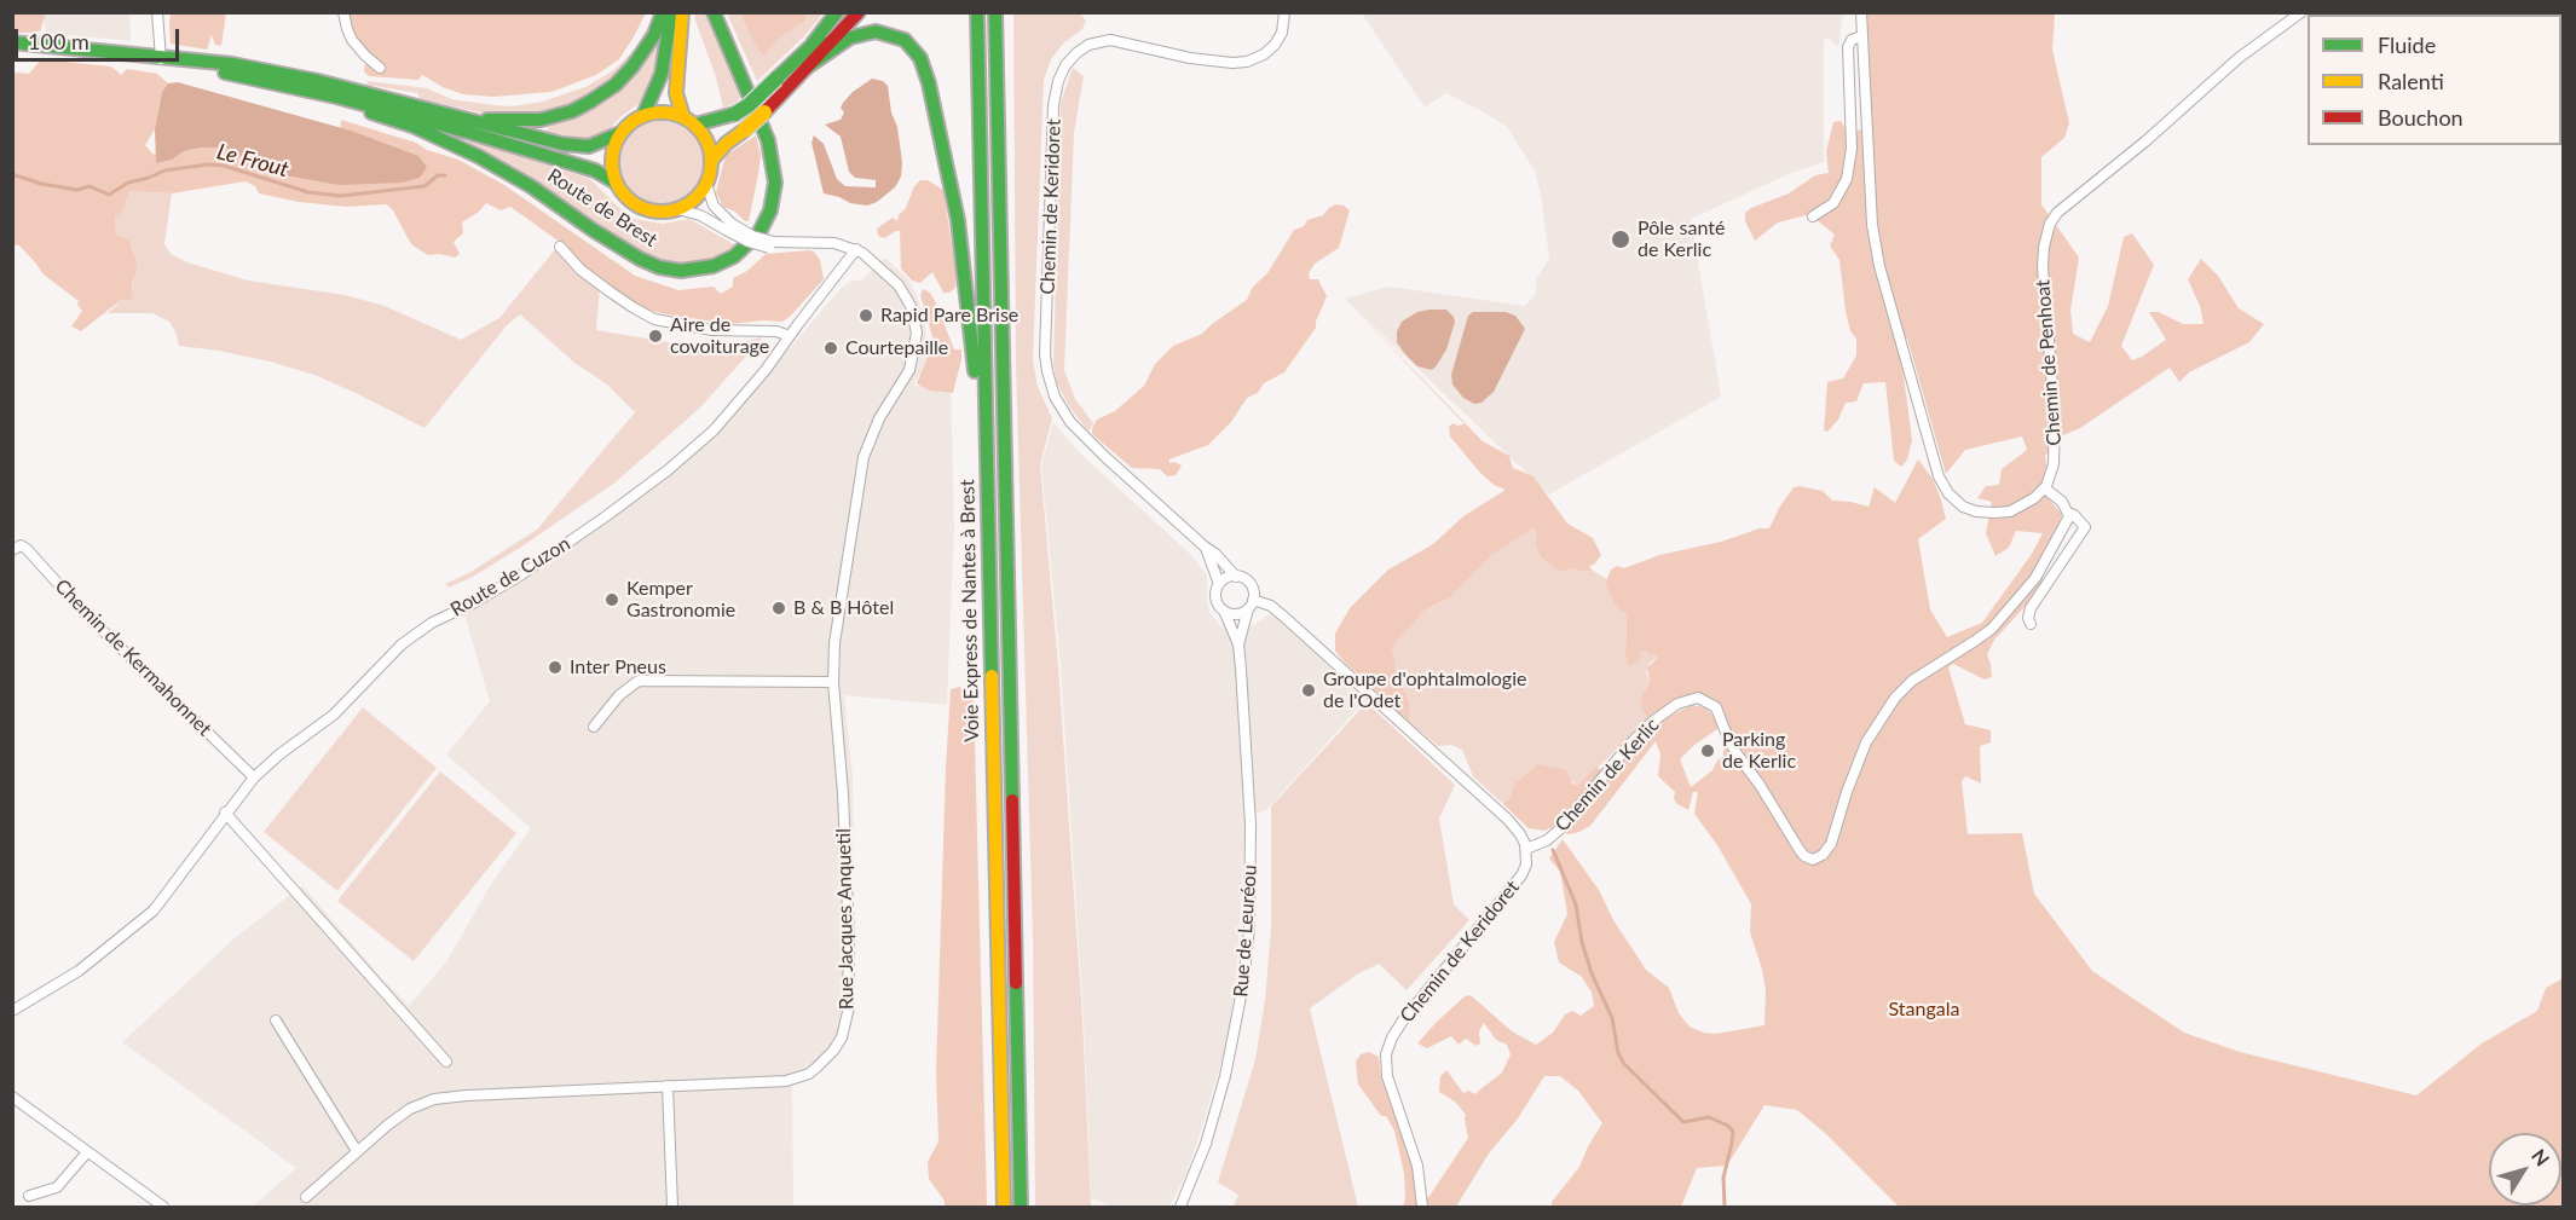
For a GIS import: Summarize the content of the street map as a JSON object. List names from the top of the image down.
{
  "streets": {
    "main road": ["Route de Brest", "Voie Express de Nantes à Brest"],
    "street": [
      "Chemin de Keridoret",
      "Chemin de Penhoat",
      "Route de Cuzon",
      "Chemin de Kermahonnet",
      "Chemin de Kerlic",
      "Rue Jacques Anquetil",
      "Rue de Leuréou"
    ]
  },
  "crossings": [
    ["Chemin de Keridoret", "Chemin de Kerlic"],
    ["Chemin de Keridoret", "Rue de Leuréou"],
    ["Route de Cuzon", "Chemin de Kermahonnet"],
    ["Route de Cuzon", "Rue Jacques Anquetil"]
  ],
  "water": ["Le Frout"],
  "parks": ["Stangala"],
  "places": [
    "Pôle santé de Kerlic",
    "Rapid Pare Brise",
    "Aire de covoiturage",
    "Courtepaille",
    "Kemper Gastronomie",
    "B & B Hôtel",
    "Inter Pneus",
    "Groupe d'ophtalmologie de l'Odet",
    "Parking de Kerlic"
  ],
  "legend": ["Fluide", "Ralenti", "Bouchon"],
  "scale_bar": "100 m",
  "north": "top right"
}
